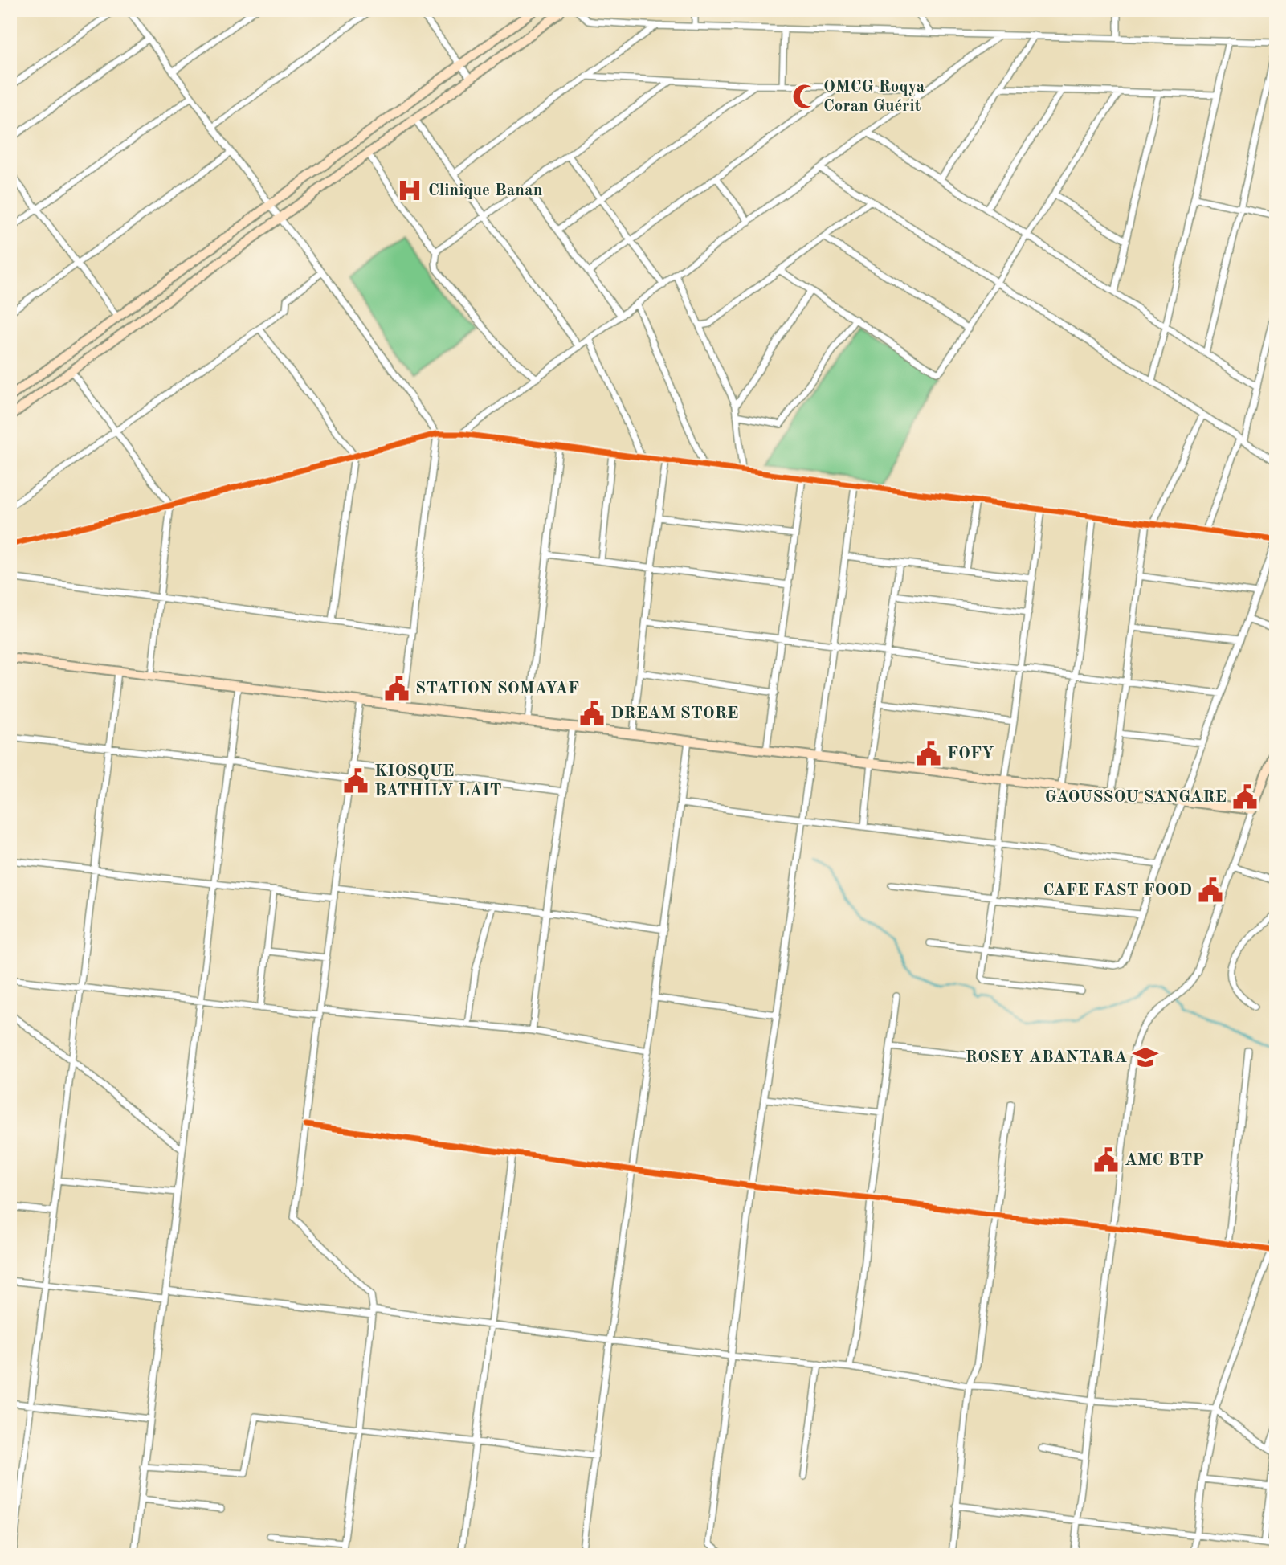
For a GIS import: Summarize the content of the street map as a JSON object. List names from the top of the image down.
{
  "places": {
    "mosque": ["OMCG Roqya Coran Guérit"],
    "hospital": ["Clinique Banan"],
    "public building": [
      "STATION SOMAYAF",
      "DREAM STORE",
      "FOFY",
      "KIOSQUE BATHILY LAIT",
      "GAOUSSOU SANGARE",
      "CAFE FAST FOOD",
      "AMC BTP"
    ],
    "school or university": ["ROSEY ABANTARA"]
  }
}
